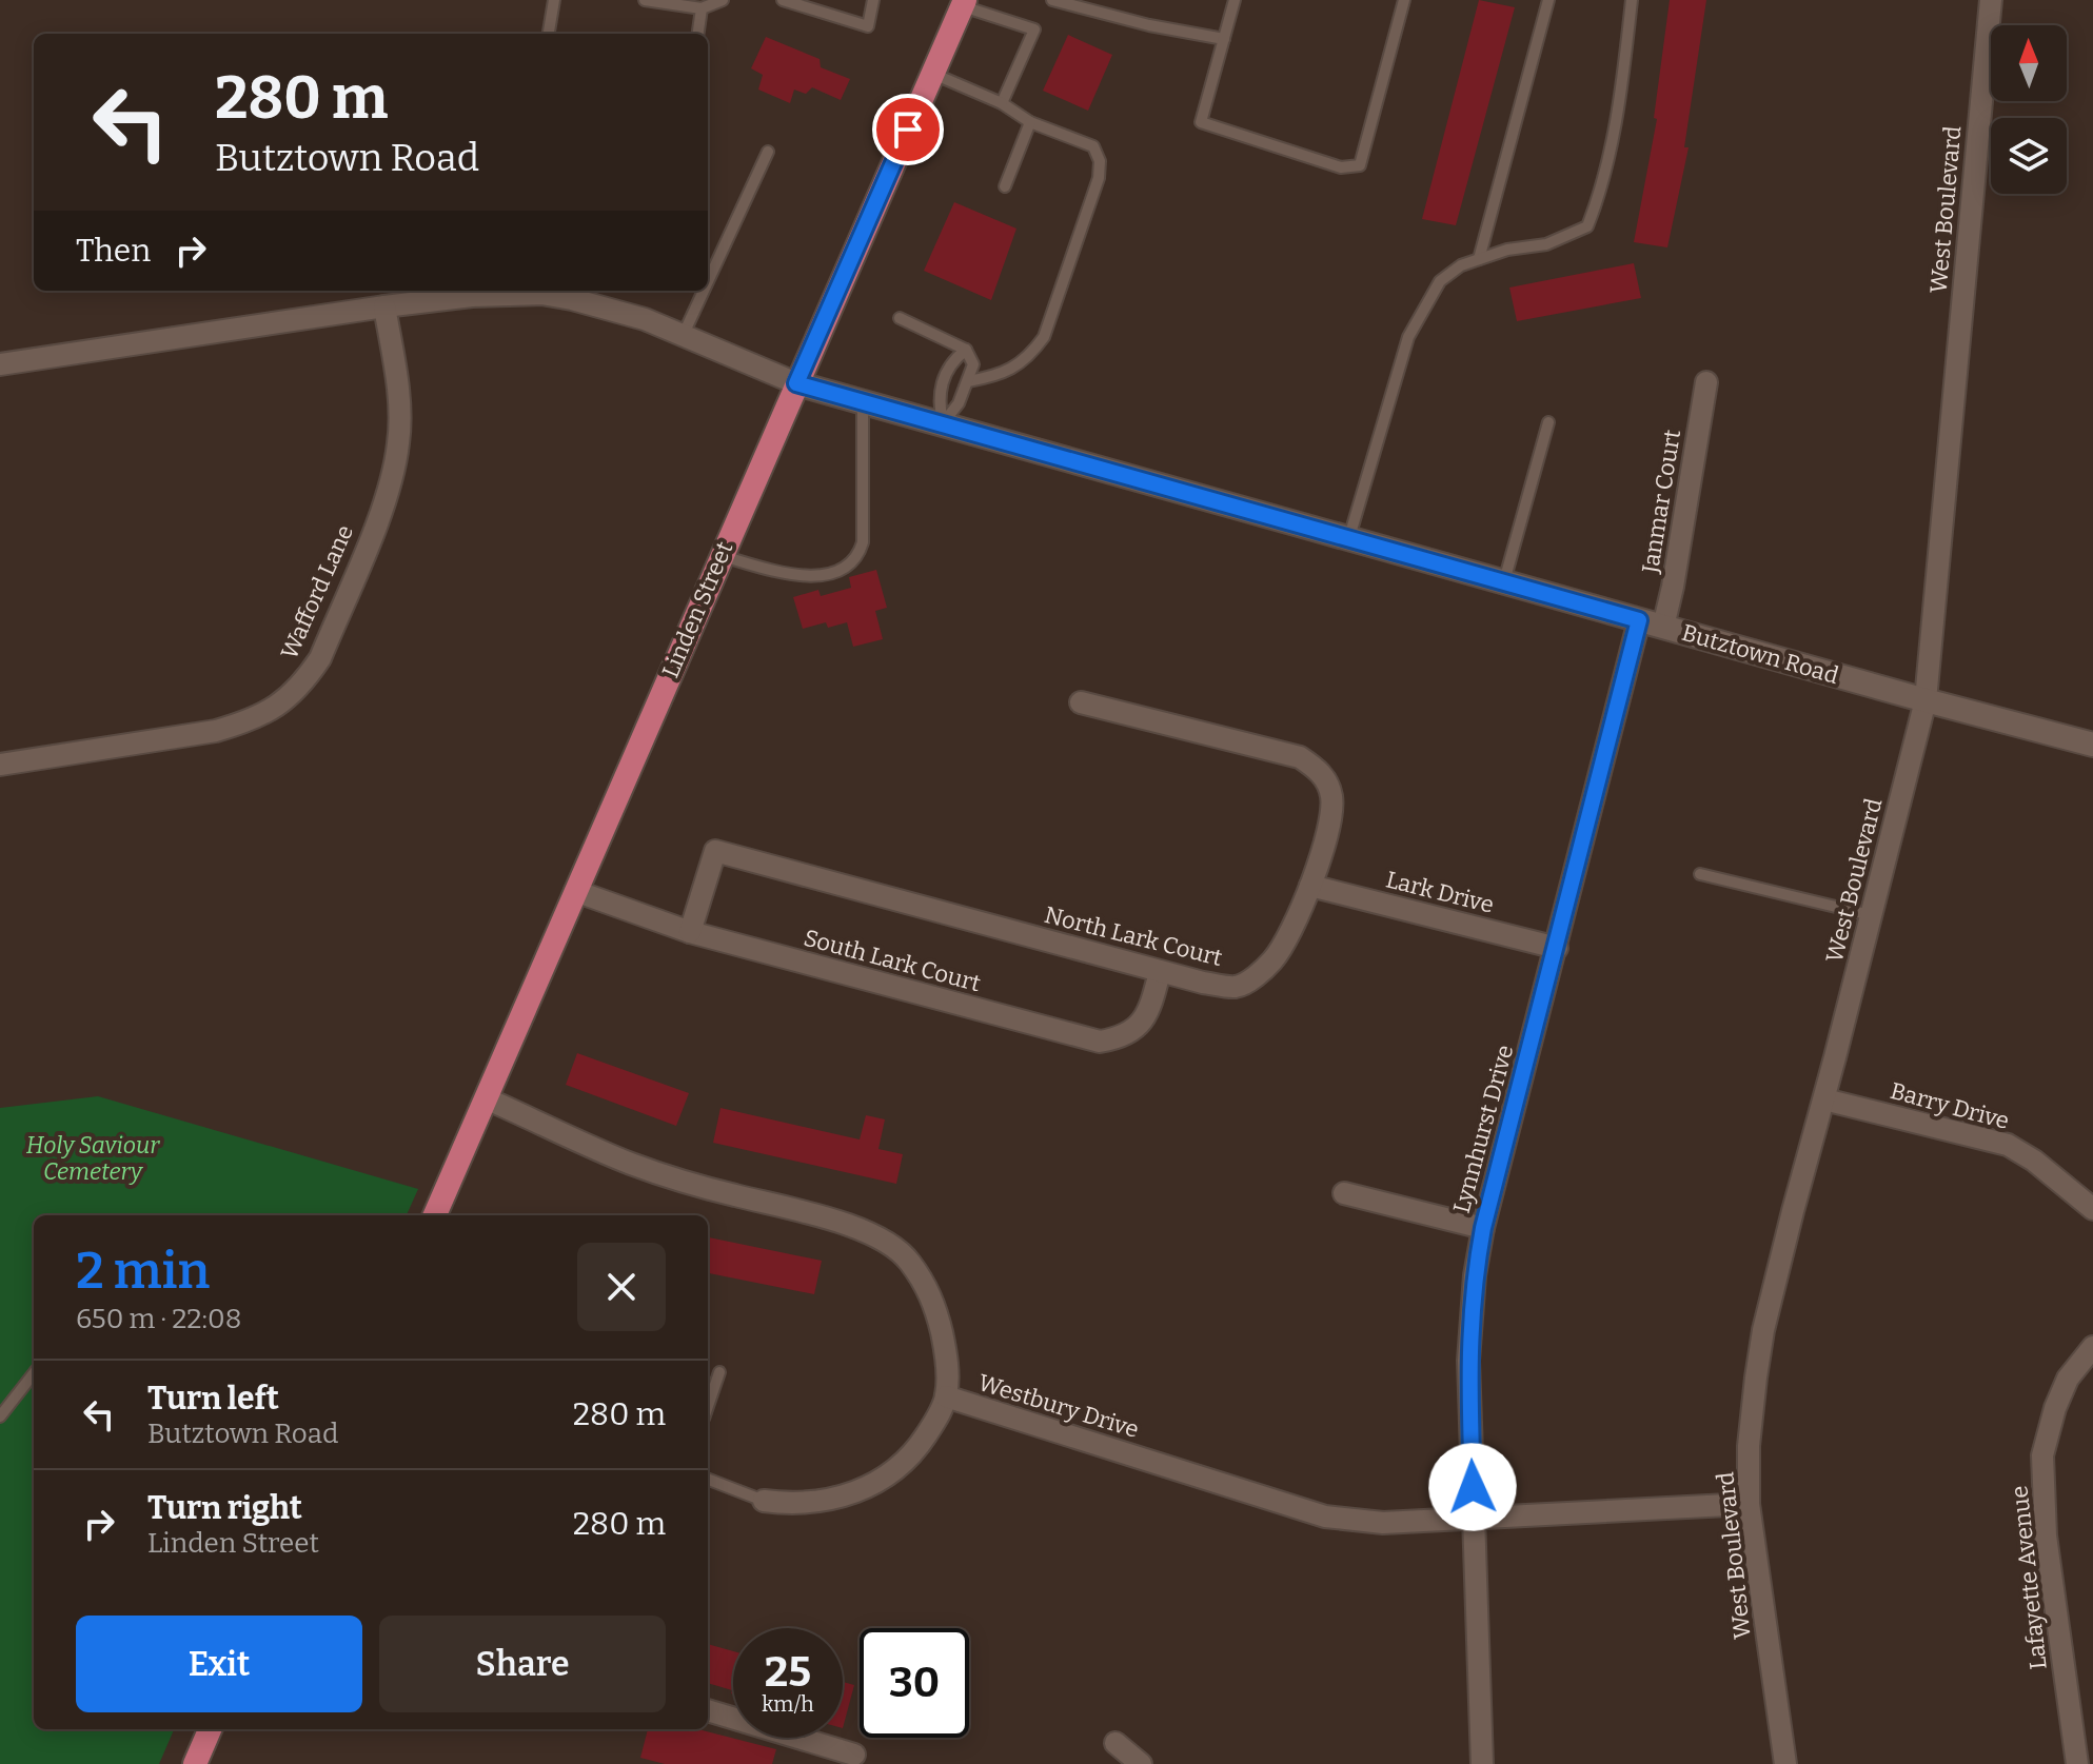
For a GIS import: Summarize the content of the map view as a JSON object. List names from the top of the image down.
{
  "streets": {
    "main road": ["Linden Street"],
    "street": [
      "West Boulevard",
      "Janmar Court",
      "Wafford Lane",
      "Butztown Road",
      "Lark Drive",
      "North Lark Court",
      "South Lark Court",
      "Barry Drive",
      "Lynnhurst Drive",
      "Westbury Drive",
      "Lafayette Avenue"
    ]
  },
  "crossings": [
    ["West Boulevard", "Butztown Road"],
    ["West Boulevard", "Barry Drive"],
    ["West Boulevard", "Westbury Drive"],
    ["Janmar Court", "Butztown Road"],
    ["Linden Street", "Butztown Road"],
    ["Linden Street", "South Lark Court"],
    ["Linden Street", "Westbury Drive"],
    ["Butztown Road", "Lynnhurst Drive"],
    ["Lark Drive", "North Lark Court"],
    ["Lark Drive", "Lynnhurst Drive"],
    ["North Lark Court", "South Lark Court"],
    ["Lynnhurst Drive", "Westbury Drive"]
  ],
  "parks": ["Holy Saviour Cemetery"],
  "north": "top",
  "page": {
    "turn": ["280 m", "Butztown Road"],
    "then": "Then",
    "heading": ["2 min", "650 m · 22:08"],
    "list": [
      {
        "name": "Turn left",
        "note": "Butztown Road",
        "value": "280 m"
      },
      {
        "name": "Turn right",
        "note": "Linden Street",
        "value": "280 m"
      }
    ],
    "buttons": ["Exit", "Share"],
    "speed": "25 km/h",
    "limit": "30"
  }
}
